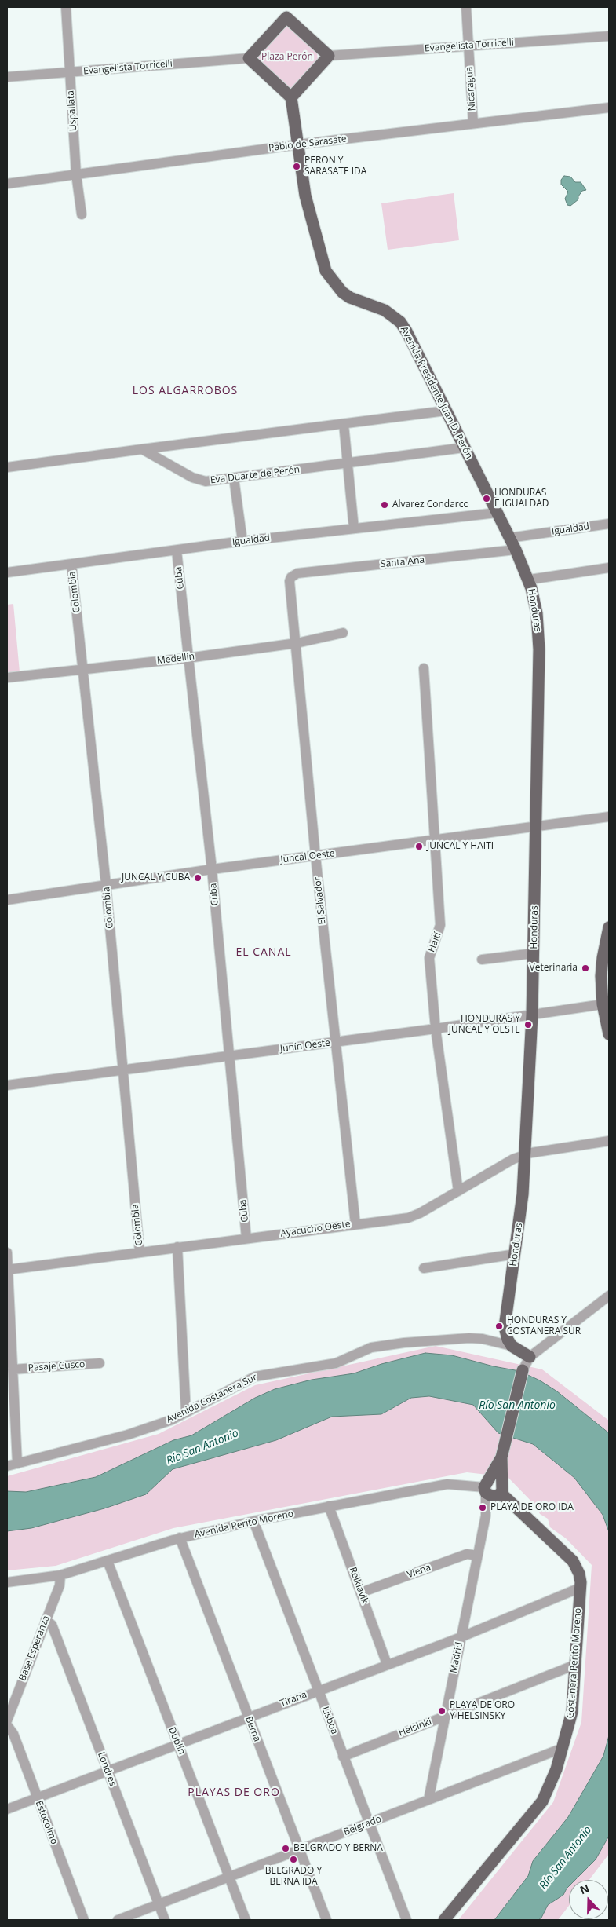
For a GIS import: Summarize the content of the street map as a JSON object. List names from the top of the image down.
{
  "streets": {
    "main road": ["Avenida Presidente Juan D. Perón", "Honduras", "Costanera Perito Moreno"],
    "street": [
      "Evangelista Torricelli",
      "Nicaragua",
      "Uspallata",
      "Pablo de Sarasate",
      "Eva Duarte de Perón",
      "Igualdad",
      "Santa Ana",
      "Cuba",
      "Colombia",
      "Medellín",
      "Juncal Oeste",
      "El Salvador",
      "Haití",
      "Junín Oeste",
      "Ayacucho Oeste",
      "Pasaje Cusco",
      "Avenida Costanera Sur",
      "Avenida Perito Moreno",
      "Viena",
      "Reikiavik",
      "Base Esperanza",
      "Madrid",
      "Tirana",
      "Lisboa",
      "Helsinki",
      "Berna",
      "Dublín",
      "Londres",
      "Estocolmo",
      "Belgrado"
    ]
  },
  "crossings": [
    ["Evangelista Torricelli", "Nicaragua"],
    ["Evangelista Torricelli", "Uspallata"],
    ["Nicaragua", "Pablo de Sarasate"],
    ["Uspallata", "Pablo de Sarasate"],
    ["Pablo de Sarasate", "Avenida Presidente Juan D. Perón"],
    ["Avenida Presidente Juan D. Perón", "Eva Duarte de Perón"],
    ["Avenida Presidente Juan D. Perón", "Igualdad"],
    ["Avenida Presidente Juan D. Perón", "Honduras"],
    ["Igualdad", "Cuba"],
    ["Igualdad", "Colombia"],
    ["Igualdad", "Honduras"],
    ["Santa Ana", "Honduras"],
    ["Santa Ana", "El Salvador"],
    ["Cuba", "Medellín"],
    ["Cuba", "Juncal Oeste"],
    ["Cuba", "Junín Oeste"],
    ["Cuba", "Ayacucho Oeste"],
    ["Colombia", "Medellín"],
    ["Colombia", "Juncal Oeste"],
    ["Colombia", "Junín Oeste"],
    ["Colombia", "Ayacucho Oeste"],
    ["Honduras", "Juncal Oeste"],
    ["Honduras", "Junín Oeste"],
    ["Honduras", "Ayacucho Oeste"],
    ["Honduras", "Avenida Costanera Sur"],
    ["Medellín", "El Salvador"],
    ["Juncal Oeste", "El Salvador"],
    ["Juncal Oeste", "Haití"],
    ["El Salvador", "Junín Oeste"],
    ["El Salvador", "Ayacucho Oeste"],
    ["Haití", "Junín Oeste"],
    ["Haití", "Ayacucho Oeste"],
    ["Avenida Perito Moreno", "Reikiavik"],
    ["Avenida Perito Moreno", "Base Esperanza"],
    ["Avenida Perito Moreno", "Madrid"],
    ["Avenida Perito Moreno", "Lisboa"],
    ["Avenida Perito Moreno", "Berna"],
    ["Avenida Perito Moreno", "Dublín"],
    ["Viena", "Reikiavik"],
    ["Viena", "Madrid"],
    ["Reikiavik", "Tirana"],
    ["Base Esperanza", "Londres"],
    ["Madrid", "Costanera Perito Moreno"],
    ["Madrid", "Tirana"],
    ["Madrid", "Helsinki"],
    ["Madrid", "Belgrado"],
    ["Costanera Perito Moreno", "Tirana"],
    ["Costanera Perito Moreno", "Helsinki"],
    ["Costanera Perito Moreno", "Belgrado"],
    ["Tirana", "Lisboa"],
    ["Tirana", "Berna"],
    ["Tirana", "Dublín"],
    ["Tirana", "Londres"],
    ["Tirana", "Estocolmo"],
    ["Lisboa", "Helsinki"],
    ["Lisboa", "Belgrado"],
    ["Berna", "Belgrado"],
    ["Dublín", "Belgrado"],
    ["Londres", "Belgrado"]
  ],
  "districts": ["LOS ALGARROBOS", "EL CANAL", "PLAYAS DE ORO"],
  "water": ["Río San Antonio"],
  "parks": ["Plaza Perón"],
  "places": [
    "PERON Y SARASATE IDA",
    "HONDURAS E IGUALDAD",
    "Alvarez Condarco",
    "JUNCAL Y HAITI",
    "JUNCAL Y CUBA",
    "Veterinaria",
    "HONDURAS Y JUNCAL Y OESTE",
    "HONDURAS Y COSTANERA SUR",
    "PLAYA DE ORO IDA",
    "PLAYA DE ORO Y HELSINSKY",
    "BELGRADO Y BERNA",
    "BELGRADO Y BERNA IDA"
  ],
  "north": "top"
}
